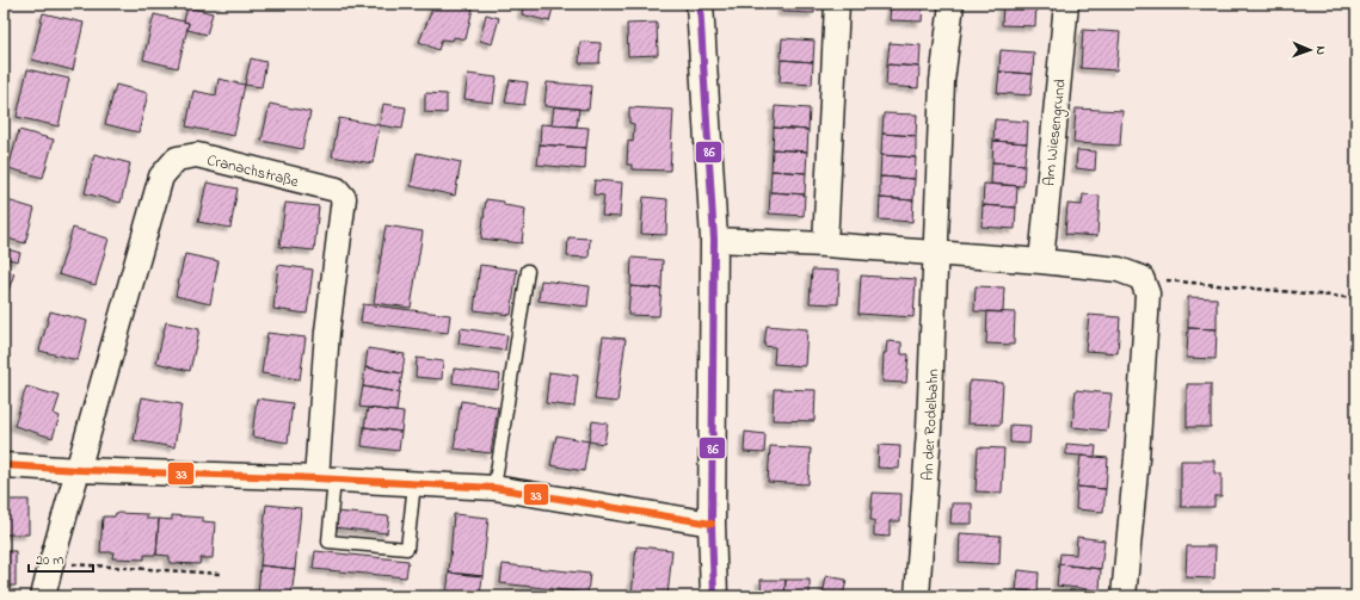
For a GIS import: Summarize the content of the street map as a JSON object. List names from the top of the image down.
{
  "streets": {
    "street": ["Am Wiesengrund", "Cranachstraße", "An der Rodelbahn"]
  },
  "lines": ["transit line 86", "transit line 33"],
  "scale_bar": "20 m",
  "north": "right"
}
